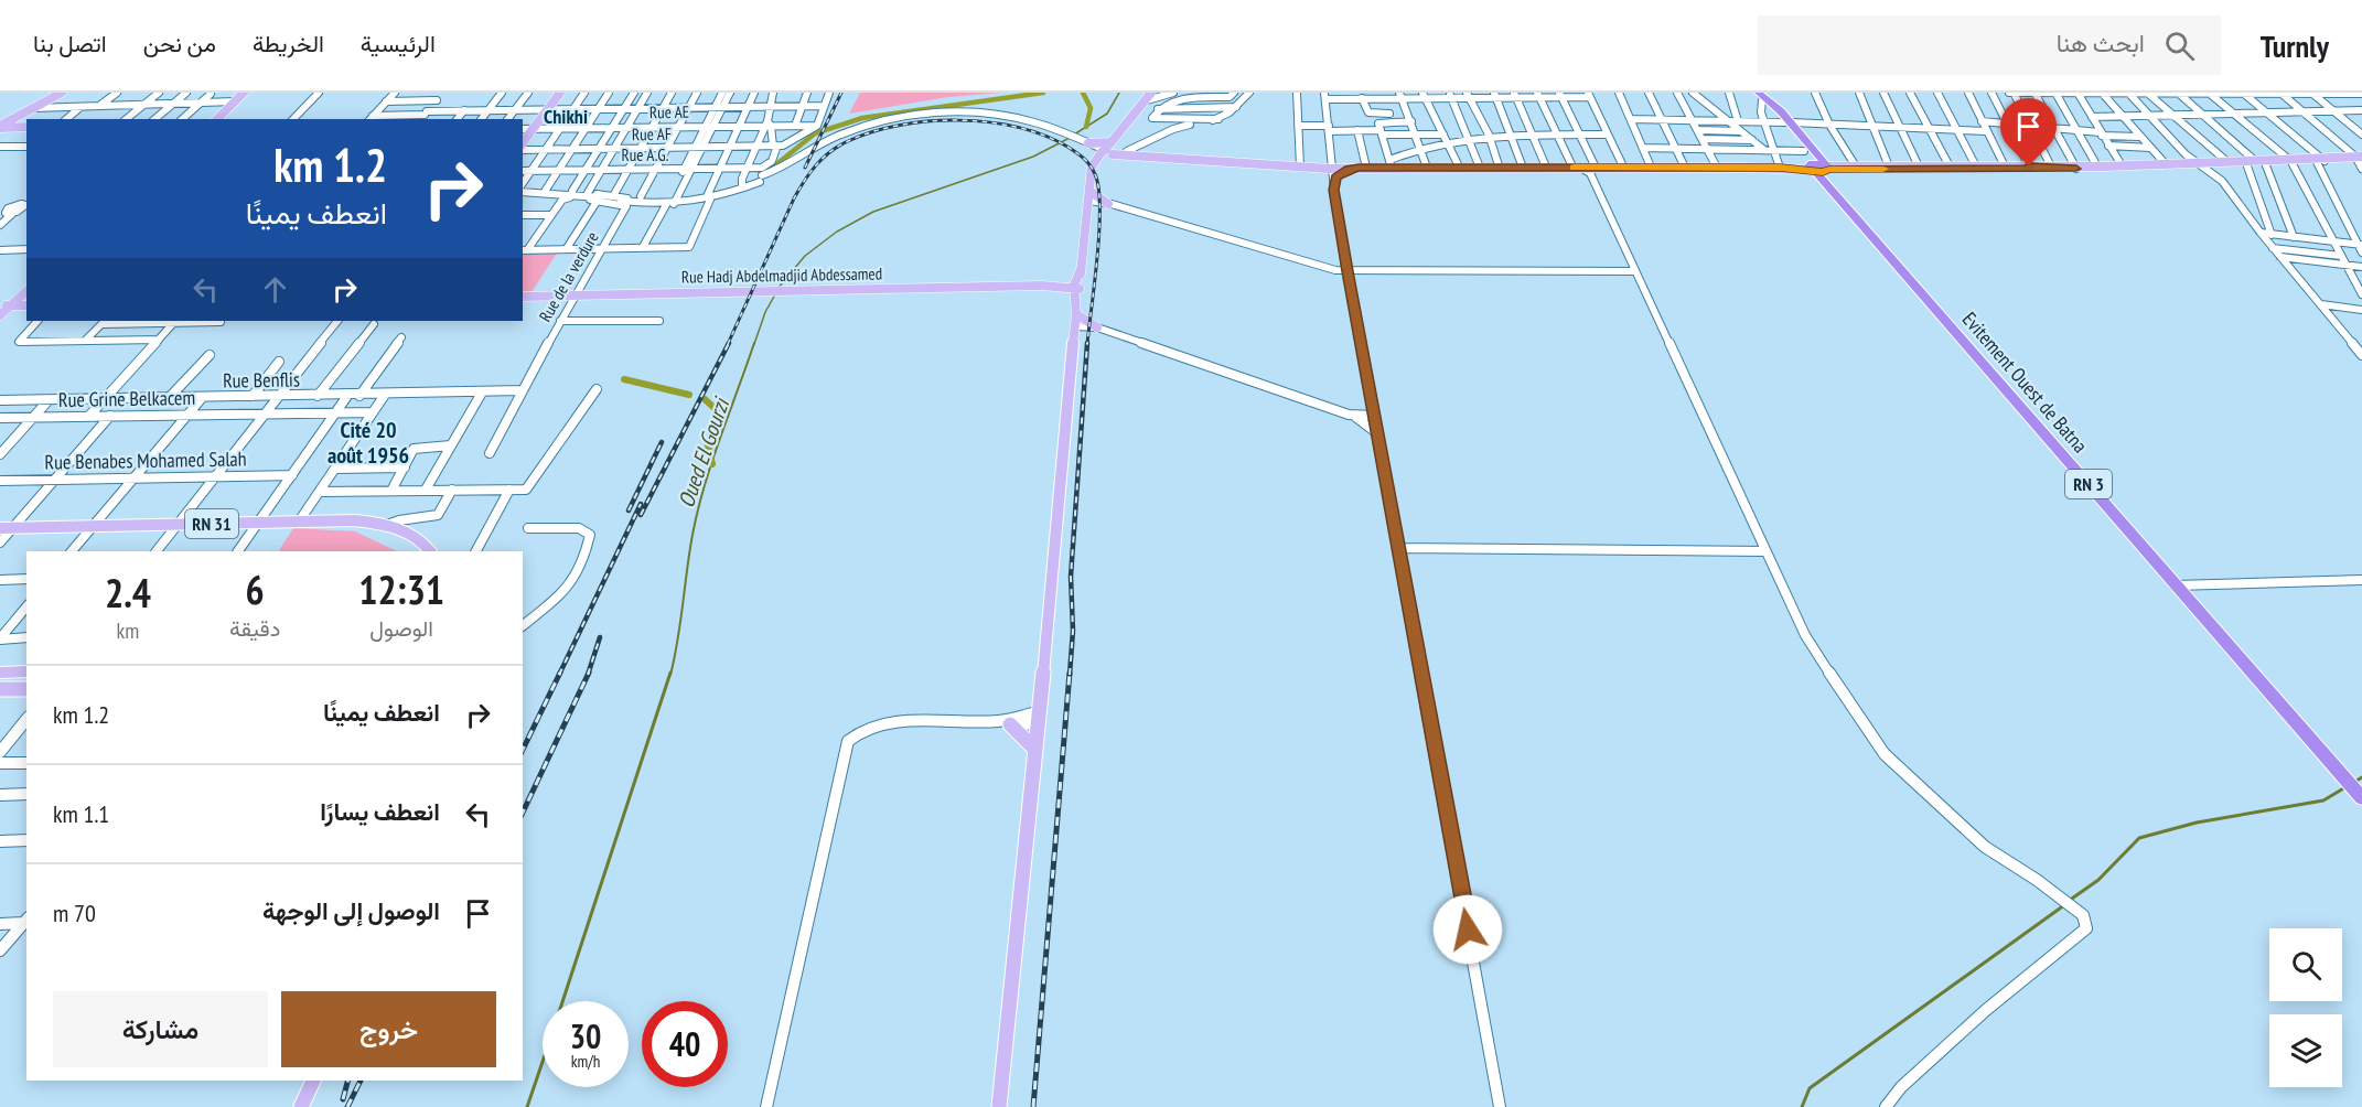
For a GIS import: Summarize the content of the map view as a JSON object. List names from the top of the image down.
{
  "streets": {
    "highway": ["Evitement Ouest de Batna", "RN 3"],
    "main road": ["Rue Hadj Abdelmadjid Abdessamed", "RN 31"],
    "street": [
      "Rue AE",
      "Rue AF",
      "Rue A.G.",
      "Rue de la verdure",
      "Rue Benflis",
      "Rue Grine Belkacem",
      "Rue Benabes Mohamed Salah"
    ]
  },
  "crossings": [
    ["Rue Hadj Abdelmadjid Abdessamed", "Rue de la verdure"],
    ["Rue de la verdure", "Rue Benflis"]
  ],
  "districts": ["Chikhi", "Cité 20 août 1956"],
  "water": ["Oued El Gourzi"],
  "page": {
    "header": "Turnly",
    "search": "ابحث هنا",
    "nav": [
      "الرئيسية",
      "الخريطة",
      "من نحن",
      "اتصل بنا"
    ],
    "turn": ["1.2 km", "انعطف يمينًا"],
    "eta": [
      "12:31",
      "الوصول",
      "6",
      "دقيقة",
      "2.4",
      "km"
    ],
    "list": [
      {
        "name": "انعطف يمينًا",
        "value": "1.2 km"
      },
      {
        "name": "انعطف يسارًا",
        "value": "1.1 km"
      },
      {
        "name": "الوصول إلى الوجهة",
        "value": "70 m"
      }
    ],
    "buttons": ["خروج", "مشاركة"],
    "speed": "30 km/h",
    "limit": "40"
  }
}
